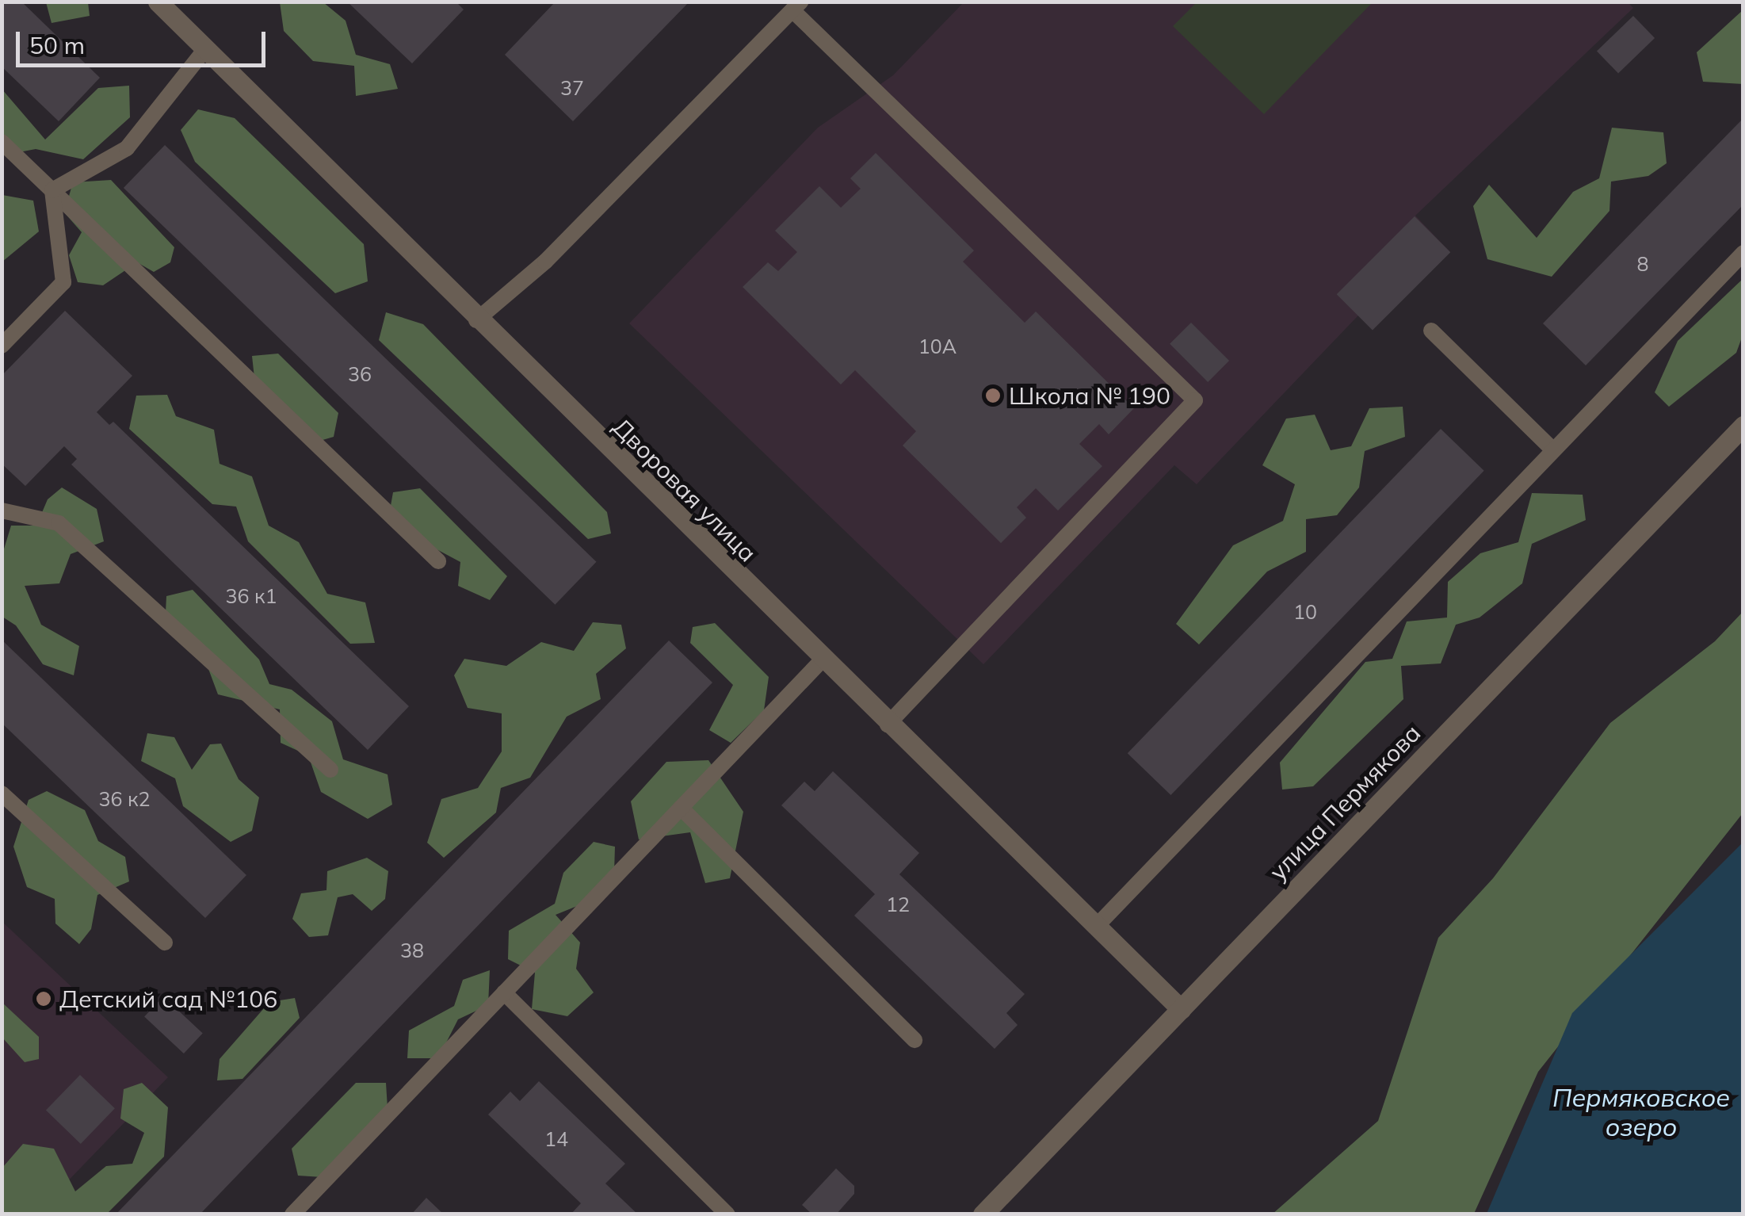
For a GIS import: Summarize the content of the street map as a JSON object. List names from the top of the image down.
{
  "streets": {
    "street": ["Дворовая улица", "улица Пермякова"]
  },
  "crossings": [
    ["Дворовая улица", "улица Пермякова"]
  ],
  "water": ["Пермяковское озеро"],
  "places": ["Школа № 190", "Детский сад №106"],
  "house_numbers": [
    "37",
    "8",
    "10А",
    "36",
    "36 к1",
    "10",
    "36 к2",
    "12",
    "38",
    "14"
  ],
  "scale_bar": "50 m"
}
